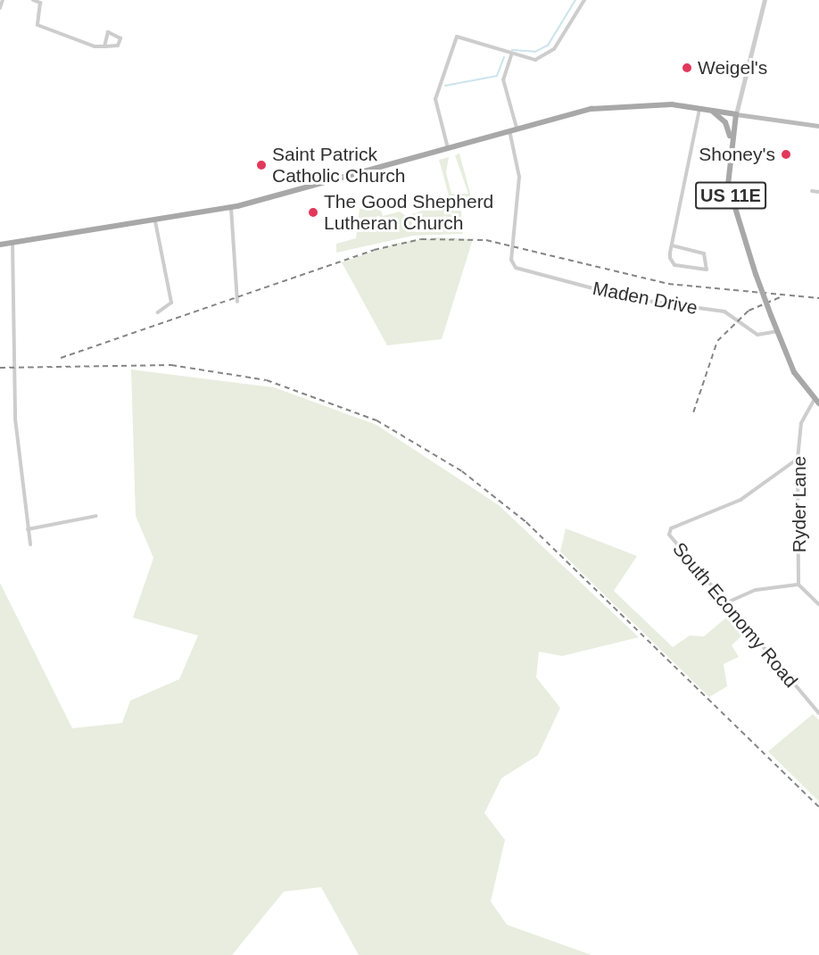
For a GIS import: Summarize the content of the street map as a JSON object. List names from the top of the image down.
{
  "streets": {
    "main road": ["US 11E"],
    "street": ["Maden Drive", "Ryder Lane", "South Economy Road"]
  },
  "crossings": [
    ["US 11E", "Maden Drive"],
    ["US 11E", "Ryder Lane"],
    ["Ryder Lane", "South Economy Road"]
  ],
  "places": [
    "Weigel's",
    "Shoney's",
    "Saint Patrick Catholic Church",
    "The Good Shepherd Lutheran Church"
  ]
}
